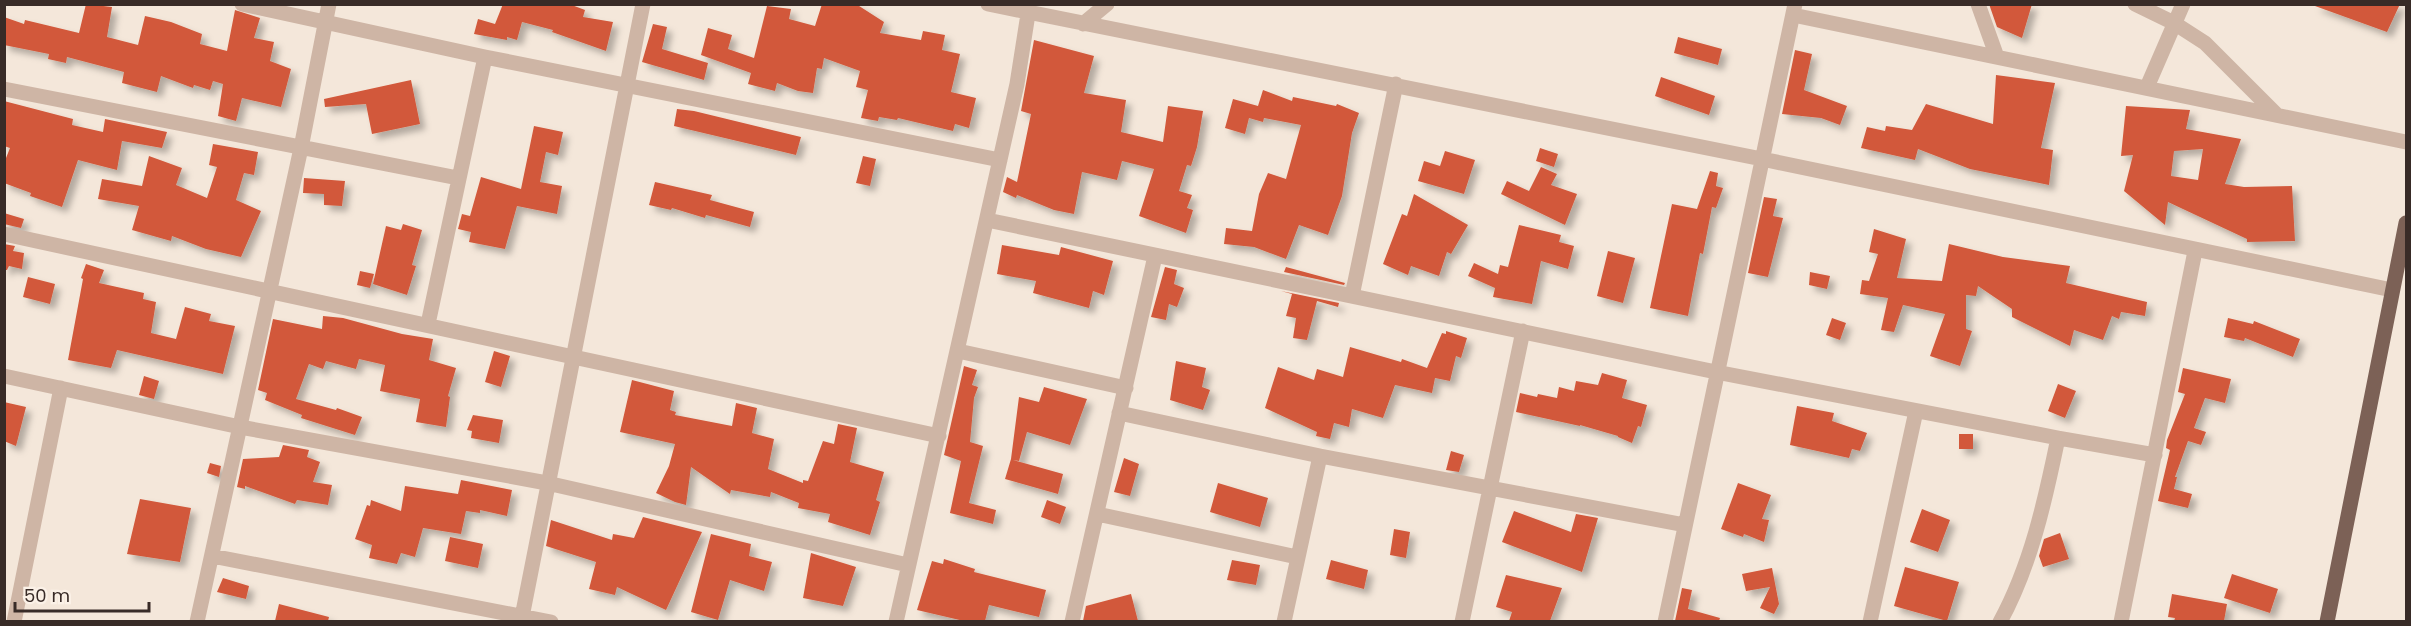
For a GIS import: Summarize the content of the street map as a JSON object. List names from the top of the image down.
{
  "scale_bar": "50 m"
}
